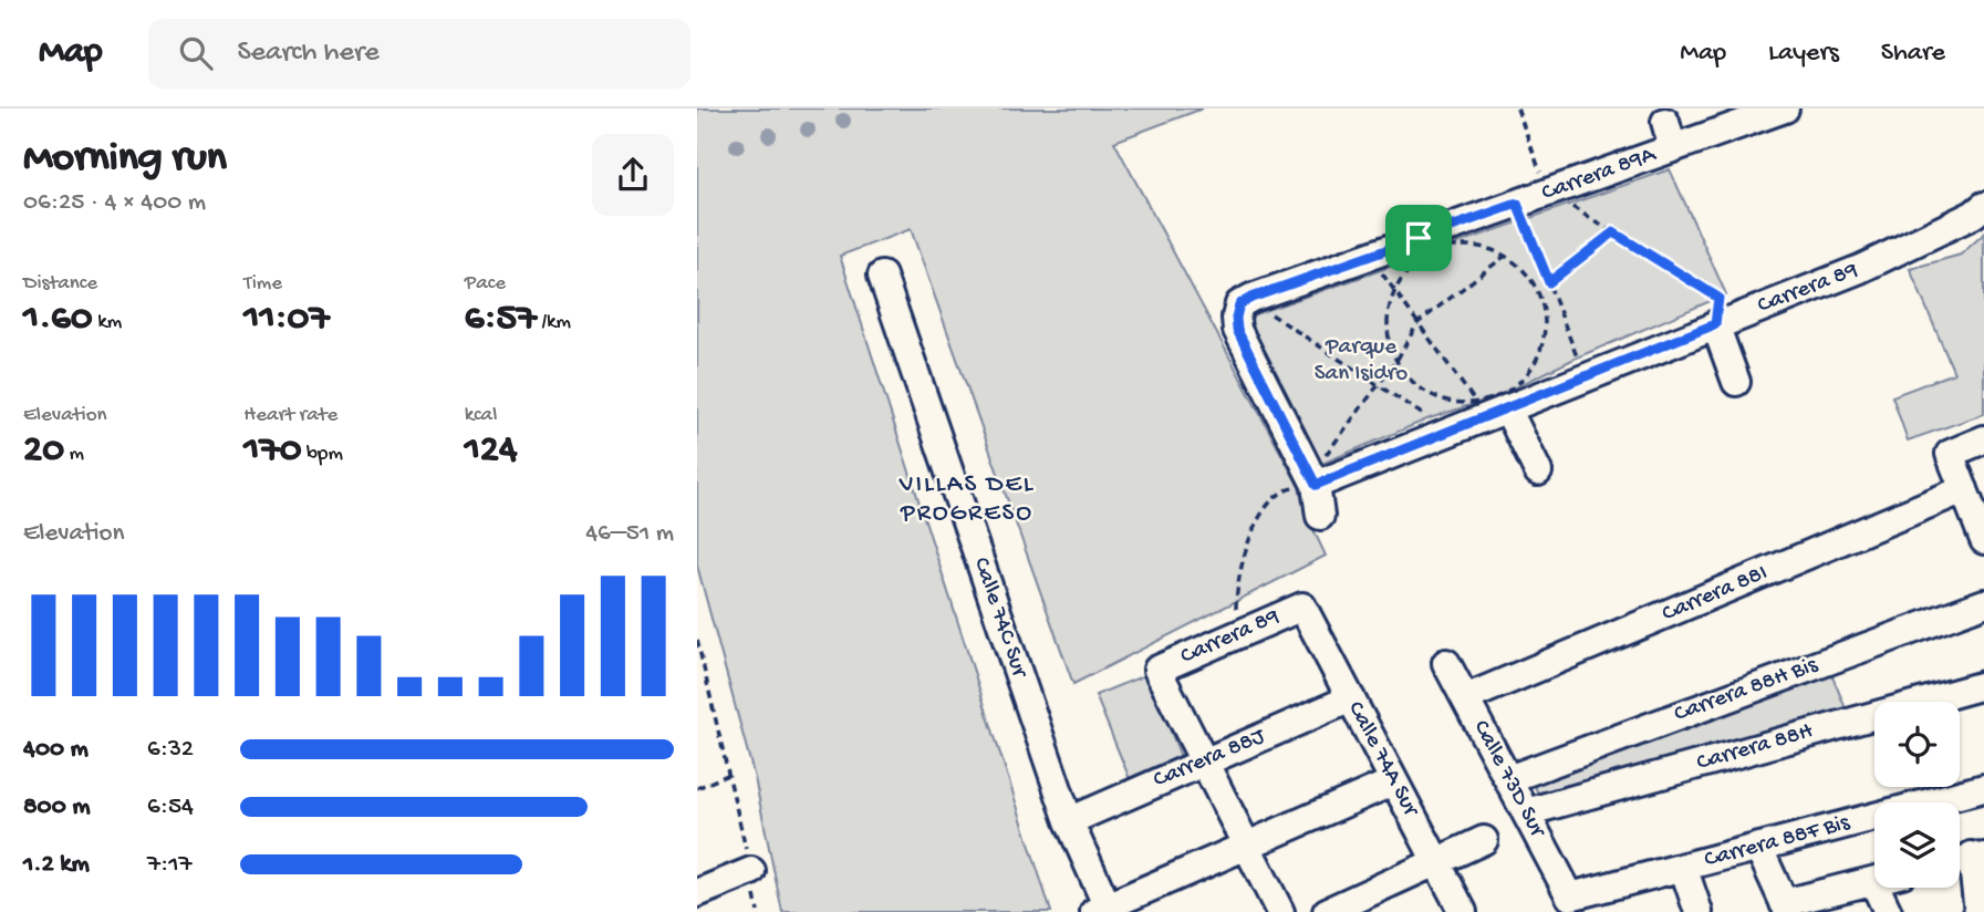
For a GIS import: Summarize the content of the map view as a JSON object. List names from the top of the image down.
{
  "streets": {
    "street": [
      "Carrera 89A",
      "Carrera 89",
      "Carrera 88I",
      "Calle 74C Sur",
      "Carrera 88H Bis",
      "Carrera 88H",
      "Carrera 88J",
      "Calle 74A Sur",
      "Calle 73D Sur",
      "Carrera 88F Bis"
    ]
  },
  "crossings": [
    ["Carrera 89", "Carrera 88J"],
    ["Carrera 89", "Calle 74A Sur"],
    ["Carrera 88I", "Calle 73D Sur"],
    ["Calle 74C Sur", "Carrera 88J"],
    ["Carrera 88H Bis", "Calle 73D Sur"],
    ["Carrera 88H", "Calle 73D Sur"],
    ["Carrera 88J", "Calle 74A Sur"],
    ["Calle 73D Sur", "Carrera 88F Bis"]
  ],
  "districts": ["VILLAS DEL PROGRESO"],
  "parks": ["Parque San Isidro"],
  "page": {
    "header": "Map",
    "search": "Search here",
    "nav": ["Map", "Layers", "Share"],
    "heading": ["Morning run", "06:25 · 4 × 400 m"],
    "stats": [
      ["Distance", "1.60 km"],
      ["Time", "11:07"],
      ["Pace", "6:57 /km"],
      ["Elevation", "20 m"],
      ["Heart rate", "170 bpm"],
      ["kcal", "124"]
    ],
    "chart": ["Elevation", "46–51 m"],
    "list": [
      {
        "name": "400 m",
        "note": "6:32"
      },
      {
        "name": "800 m",
        "note": "6:54"
      },
      {
        "name": "1.2 km",
        "note": "7:17"
      }
    ]
  }
}
